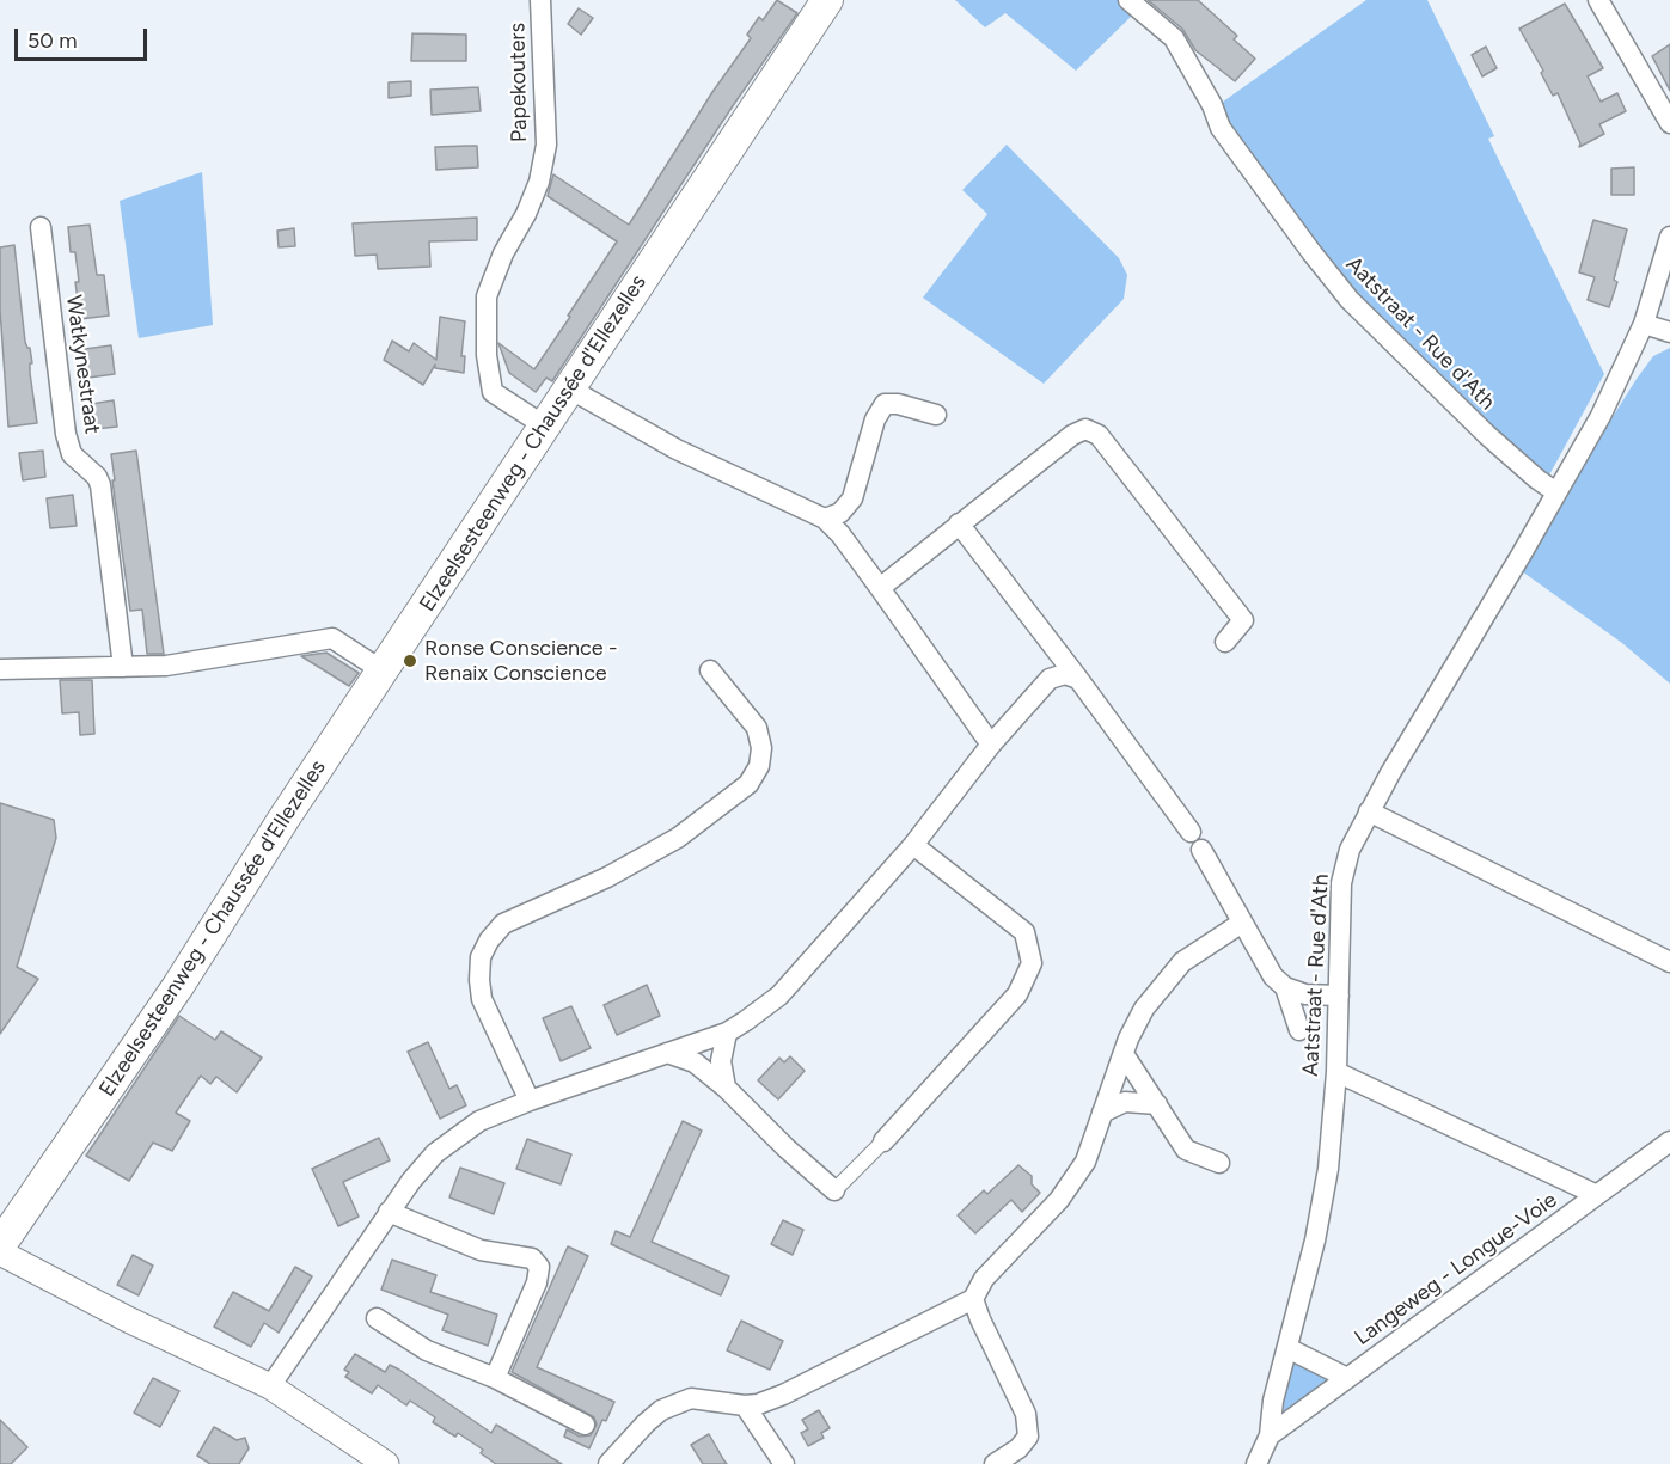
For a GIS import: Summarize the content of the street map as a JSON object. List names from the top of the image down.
{
  "streets": {
    "main road": ["Elzeelsesteenweg - Chaussée d'Ellezelles"],
    "street": [
      "Papekouters",
      "Aatstraat - Rue d'Ath",
      "Watkynestraat",
      "Langeweg - Longue-Voie"
    ]
  },
  "crossings": [
    ["Papekouters", "Elzeelsesteenweg - Chaussée d'Ellezelles"],
    ["Aatstraat - Rue d'Ath", "Langeweg - Longue-Voie"]
  ],
  "places": ["Ronse Conscience - Renaix Conscience"],
  "scale_bar": "50 m"
}
